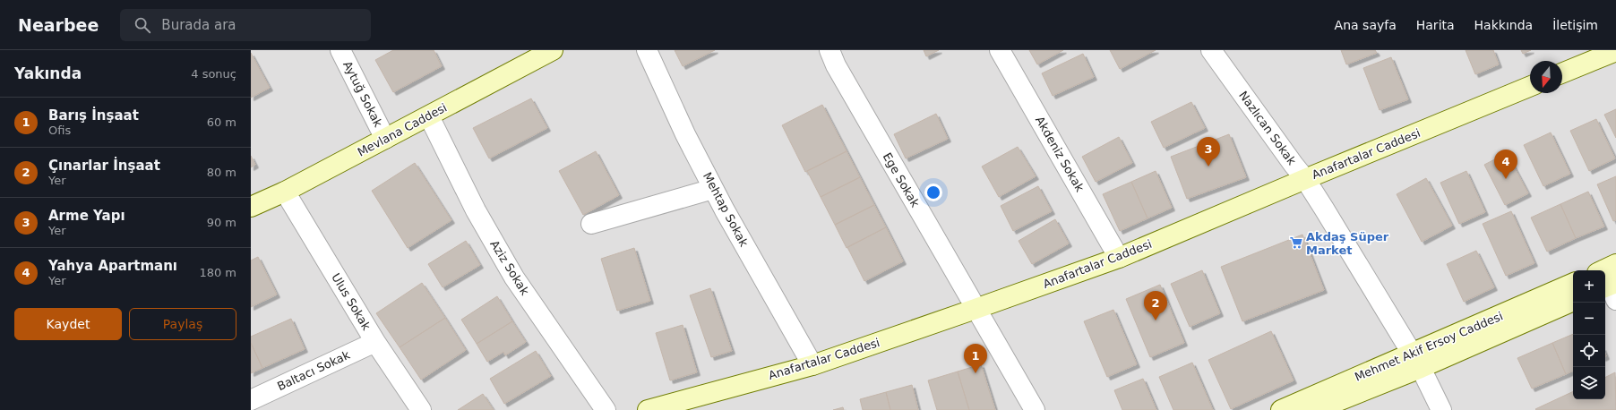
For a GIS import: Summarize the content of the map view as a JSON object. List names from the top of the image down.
{
  "streets": {
    "street": [
      "Aytuğ Sokak",
      "Nazlıcan Sokak",
      "Mevlana Caddesi",
      "Akdeniz Sokak",
      "Anafartalar Caddesi",
      "Ege Sokak",
      "Mehtap Sokak",
      "Aziz Sokak",
      "Ulus Sokak",
      "Mehmet Akif Ersoy Caddesi",
      "Baltacı Sokak"
    ]
  },
  "crossings": [
    ["Aytuğ Sokak", "Mevlana Caddesi"],
    ["Nazlıcan Sokak", "Anafartalar Caddesi"],
    ["Nazlıcan Sokak", "Mehmet Akif Ersoy Caddesi"],
    ["Mevlana Caddesi", "Aziz Sokak"],
    ["Mevlana Caddesi", "Ulus Sokak"],
    ["Akdeniz Sokak", "Anafartalar Caddesi"],
    ["Anafartalar Caddesi", "Ege Sokak"],
    ["Anafartalar Caddesi", "Mehtap Sokak"],
    ["Ulus Sokak", "Baltacı Sokak"]
  ],
  "places": {
    "supermarket": ["Akdaş Süper Market"]
  },
  "north": "bottom",
  "page": {
    "header": "Nearbee",
    "search": "Burada ara",
    "nav": [
      "Ana sayfa",
      "Harita",
      "Hakkında",
      "İletişim"
    ],
    "heading": ["Yakında", "4 sonuç"],
    "list": [
      {
        "mark": "1",
        "name": "Barış İnşaat",
        "note": "Ofis",
        "value": "60 m"
      },
      {
        "mark": "2",
        "name": "Çınarlar İnşaat",
        "note": "Yer",
        "value": "80 m"
      },
      {
        "mark": "3",
        "name": "Arme Yapı",
        "note": "Yer",
        "value": "90 m"
      },
      {
        "mark": "4",
        "name": "Yahya Apartmanı",
        "note": "Yer",
        "value": "180 m"
      }
    ],
    "pins": [
      "3",
      "4",
      "2",
      "1"
    ],
    "map_buttons": ["+", "−"],
    "buttons": ["Kaydet", "Paylaş"]
  }
}
